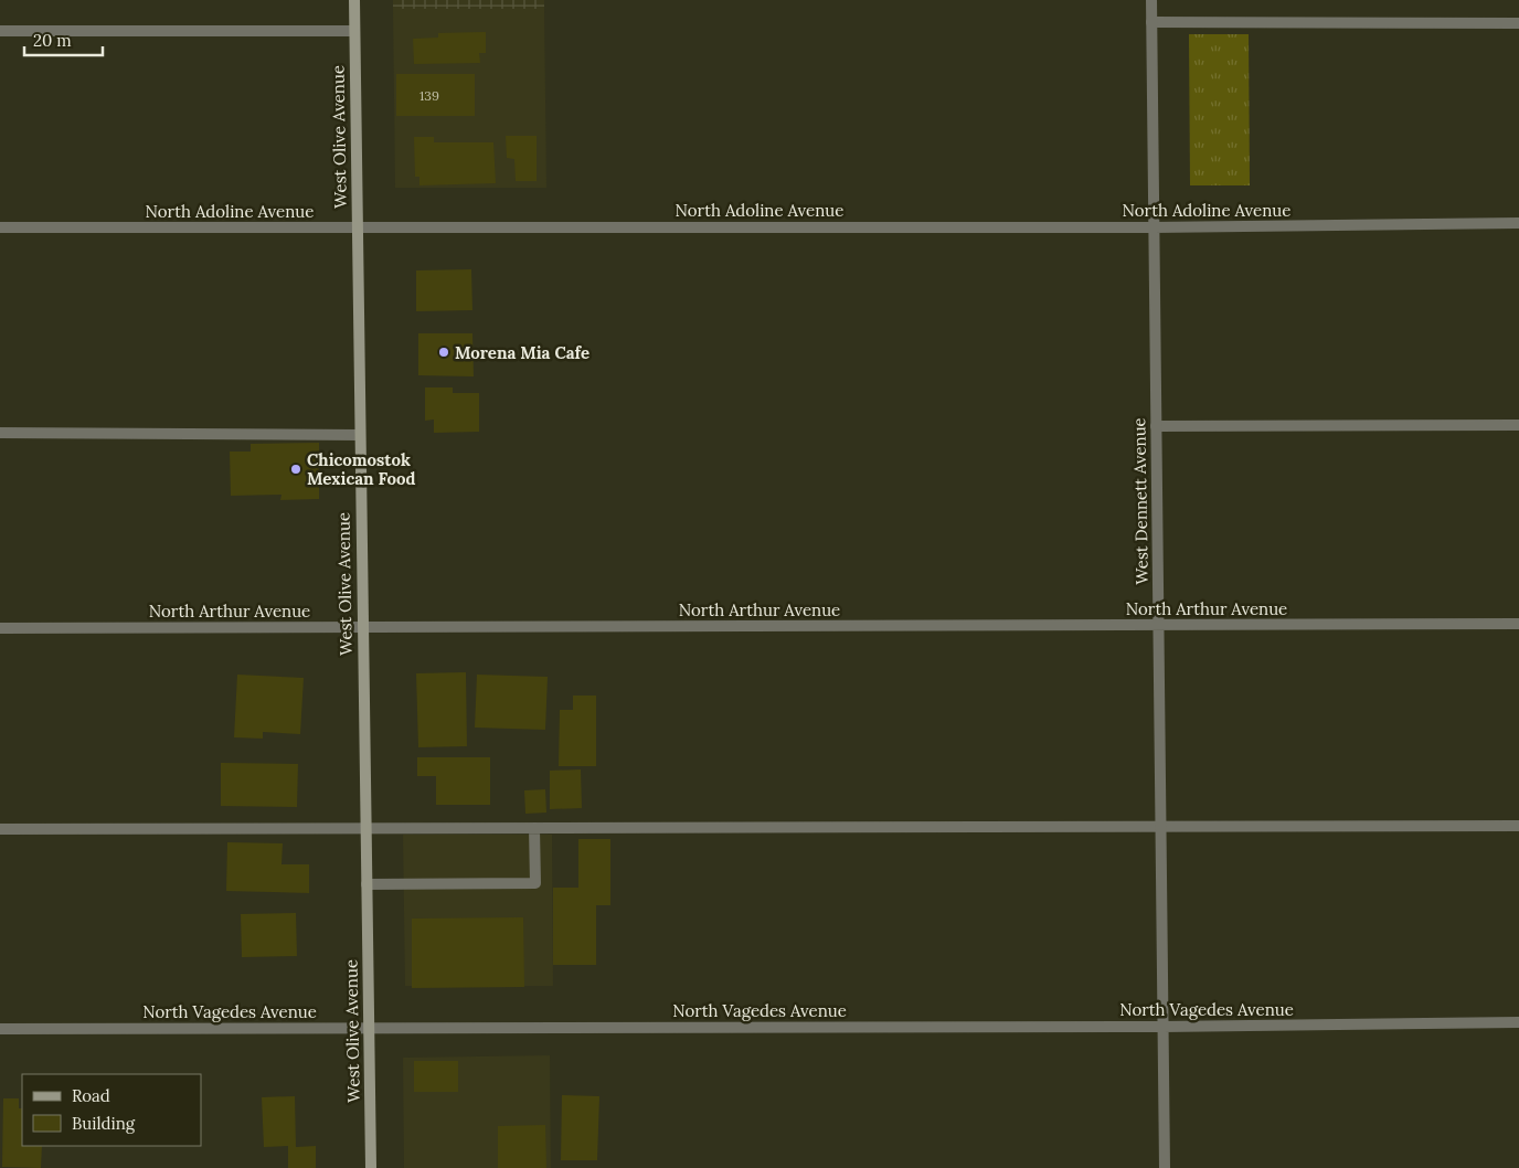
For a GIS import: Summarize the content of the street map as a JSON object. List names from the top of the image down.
{
  "streets": {
    "main road": ["West Olive Avenue"],
    "street": [
      "North Adoline Avenue",
      "West Dennett Avenue",
      "North Arthur Avenue",
      "North Vagedes Avenue"
    ]
  },
  "crossings": [
    ["West Olive Avenue", "North Adoline Avenue"],
    ["West Olive Avenue", "North Arthur Avenue"],
    ["West Olive Avenue", "North Vagedes Avenue"],
    ["North Adoline Avenue", "West Dennett Avenue"],
    ["West Dennett Avenue", "North Arthur Avenue"],
    ["West Dennett Avenue", "North Vagedes Avenue"]
  ],
  "places": ["Morena Mia Cafe", "Chicomostok Mexican Food"],
  "house_numbers": ["139"],
  "legend": ["Road", "Building"],
  "scale_bar": "20 m"
}
